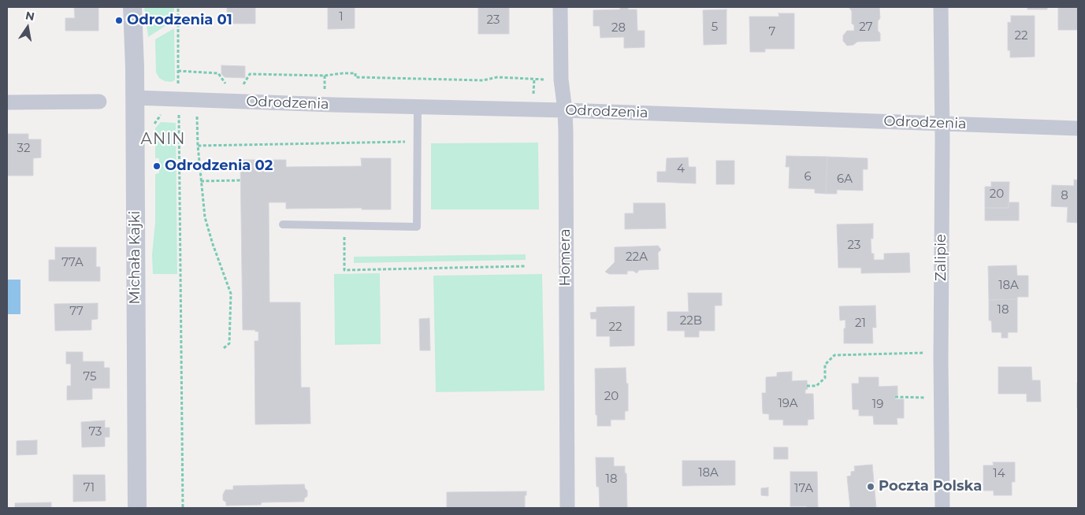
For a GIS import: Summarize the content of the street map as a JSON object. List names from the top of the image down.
{
  "streets": {
    "street": [
      "Odrodzenia",
      "Michała Kajki",
      "Homera",
      "Zalipie"
    ]
  },
  "crossings": [
    ["Odrodzenia", "Michała Kajki"],
    ["Odrodzenia", "Homera"],
    ["Odrodzenia", "Zalipie"]
  ],
  "districts": ["ANIN"],
  "places": ["Odrodzenia 01", "Odrodzenia 02", "Poczta Polska"],
  "house_numbers": [
    "1",
    "23",
    "5",
    "27",
    "28",
    "7",
    "22",
    "32",
    "4",
    "6",
    "6A",
    "20",
    "8",
    "23",
    "22A",
    "77A",
    "18A",
    "18",
    "77",
    "22B",
    "21",
    "22",
    "75",
    "20",
    "19A",
    "19",
    "73",
    "18A",
    "14",
    "18",
    "71",
    "17A"
  ],
  "north": "top"
}
